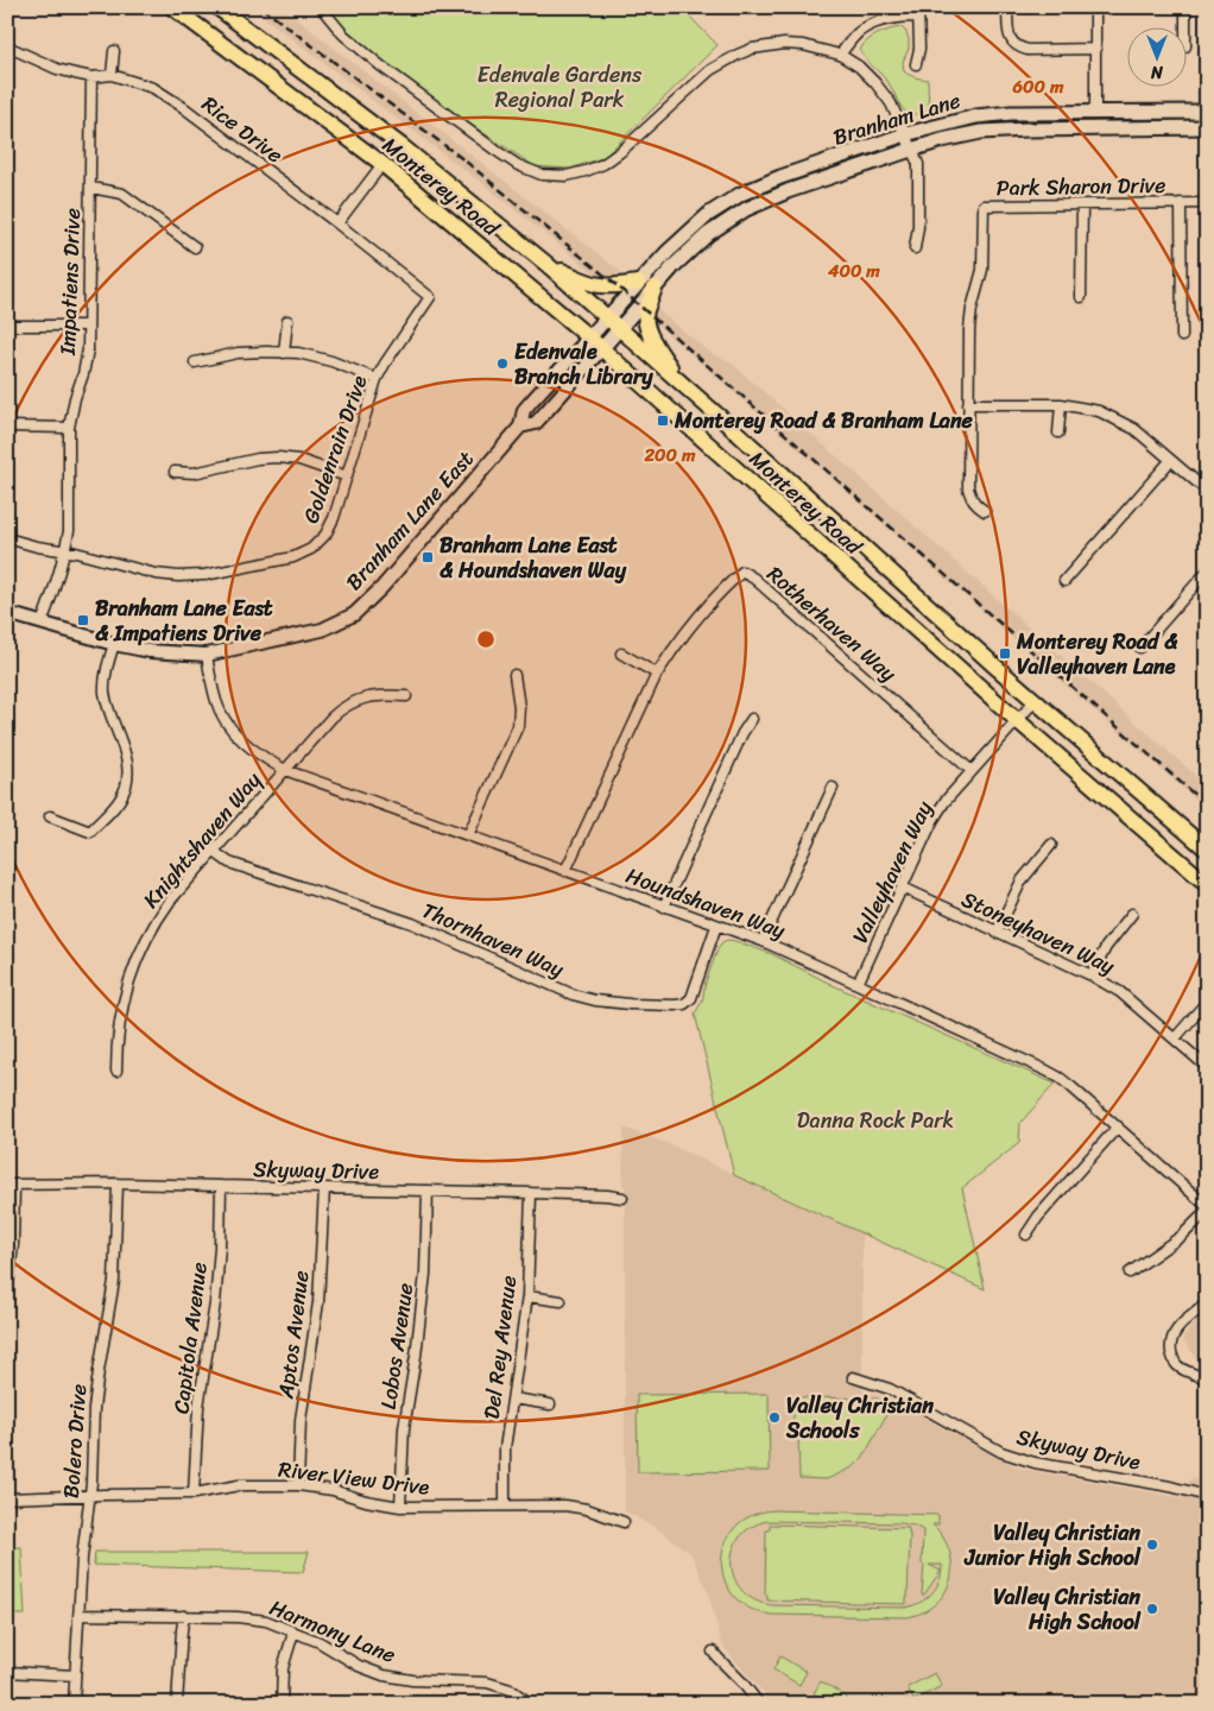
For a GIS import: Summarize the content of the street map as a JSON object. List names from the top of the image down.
{
  "streets": {
    "main road": ["Branham Lane", "Monterey Road", "Branham Lane East"],
    "street": [
      "Rice Drive",
      "Park Sharon Drive",
      "Impatiens Drive",
      "Goldenrain Drive",
      "Rotherhaven Way",
      "Knightshaven Way",
      "Valleyhaven Way",
      "Houndshaven Way",
      "Stoneyhaven Way",
      "Thornhaven Way",
      "Skyway Drive",
      "Aptos Avenue",
      "Capitola Avenue",
      "Lobos Avenue",
      "Del Rey Avenue",
      "Bolero Drive",
      "River View Drive",
      "Harmony Lane"
    ]
  },
  "crossings": [
    ["Branham Lane", "Branham Lane East"],
    ["Rice Drive", "Impatiens Drive"],
    ["Rice Drive", "Goldenrain Drive"],
    ["Monterey Road", "Branham Lane East"],
    ["Monterey Road", "Valleyhaven Way"],
    ["Impatiens Drive", "Goldenrain Drive"],
    ["Impatiens Drive", "Branham Lane East"],
    ["Branham Lane East", "Houndshaven Way"],
    ["Rotherhaven Way", "Valleyhaven Way"],
    ["Rotherhaven Way", "Houndshaven Way"],
    ["Knightshaven Way", "Houndshaven Way"],
    ["Knightshaven Way", "Thornhaven Way"],
    ["Valleyhaven Way", "Houndshaven Way"],
    ["Valleyhaven Way", "Stoneyhaven Way"],
    ["Houndshaven Way", "Thornhaven Way"],
    ["Skyway Drive", "Aptos Avenue"],
    ["Skyway Drive", "Capitola Avenue"],
    ["Skyway Drive", "Lobos Avenue"],
    ["Skyway Drive", "Del Rey Avenue"],
    ["Skyway Drive", "Bolero Drive"],
    ["Aptos Avenue", "River View Drive"],
    ["Capitola Avenue", "River View Drive"],
    ["Lobos Avenue", "River View Drive"],
    ["Del Rey Avenue", "River View Drive"],
    ["Bolero Drive", "River View Drive"],
    ["Bolero Drive", "Harmony Lane"]
  ],
  "parks": ["Edenvale Gardens Regional Park", "Danna Rock Park"],
  "places": {
    "other": [
      "Edenvale Branch Library",
      "Valley Christian Schools",
      "Valley Christian Junior High School",
      "Valley Christian High School"
    ],
    "transit": [
      "Monterey Road & Branham Lane",
      "Branham Lane East & Houndshaven Way",
      "Branham Lane East & Impatiens Drive",
      "Monterey Road & Valleyhaven Lane"
    ]
  },
  "north": "bottom",
  "rings": ["600 m", "400 m", "200 m"]
}
